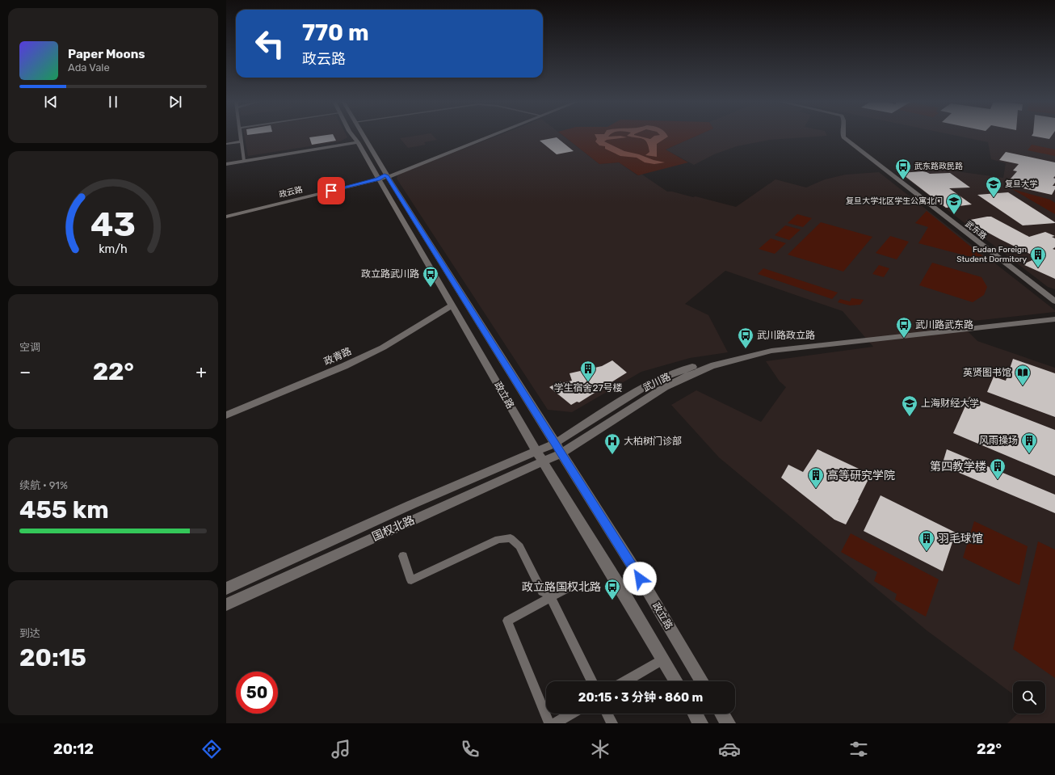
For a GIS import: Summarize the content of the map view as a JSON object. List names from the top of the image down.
{
  "streets": {
    "main road": [
      "政云路",
      "武东路",
      "政青路",
      "政立路",
      "国权北路"
    ]
  },
  "crossings": [
    ["政云路", "政立路"],
    ["政青路", "政立路"],
    ["政立路", "国权北路"]
  ],
  "places": {
    "bus stop": [
      "武东路政民路",
      "政立路武川路",
      "武川路武东路",
      "武川路政立路",
      "政立路国权北路"
    ],
    "school or university": ["复旦大学", "复旦大学北区学生公寓北门", "上海财经大学"],
    "building": [
      "Fudan Foreign Student Dormitory",
      "学生宿舍27号楼",
      "风雨操场",
      "第四教学楼",
      "高等研究学院",
      "羽毛球馆"
    ],
    "library": ["英贤图书馆"],
    "hospital": ["大柏树门诊部"]
  },
  "page": {
    "turn": ["770 m", "政云路"],
    "song": ["Paper Moons", "Ada Vale"],
    "tile": [
      "空调",
      ["续航 · 91%", "455 km"],
      ["到达", "20:15"]
    ],
    "heat": ["−", "22°", "+"],
    "limit": "50",
    "trip": "20:15 · 3 分钟 · 860 m",
    "tabs": ["20:12", "22°"],
    "gauge": ["43", "km/h"]
  }
}
